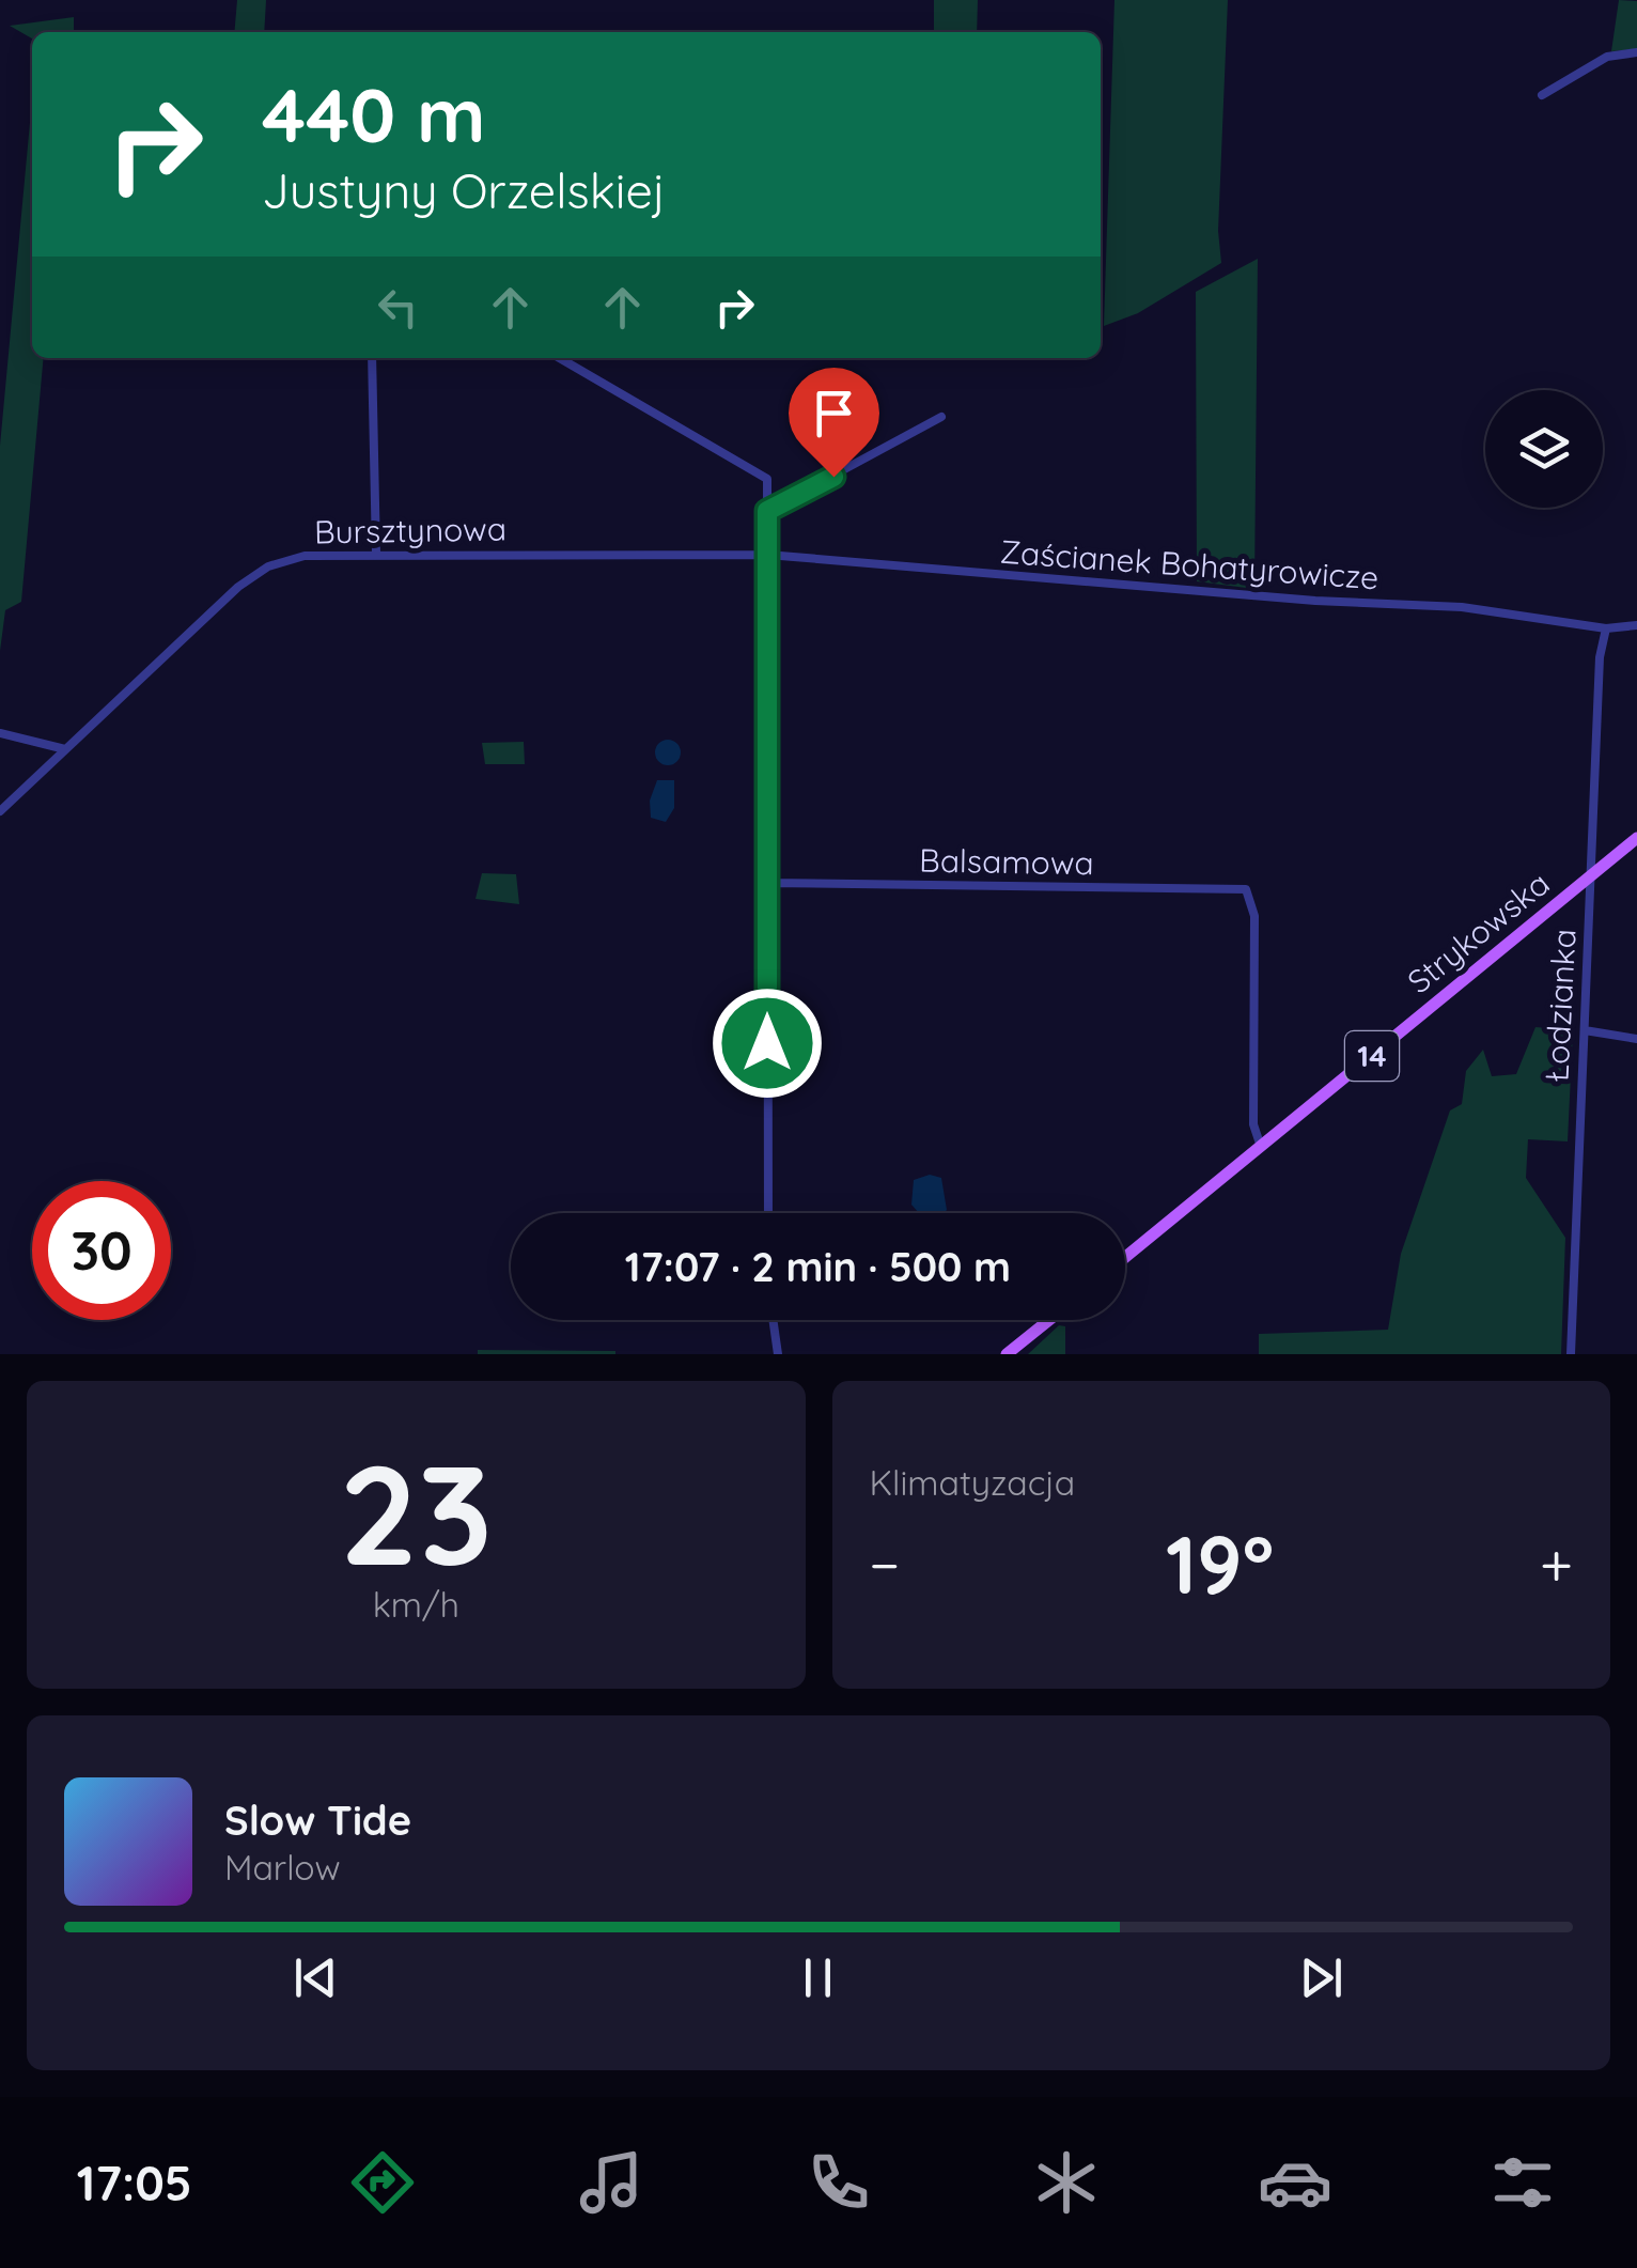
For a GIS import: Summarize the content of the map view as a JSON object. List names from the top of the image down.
{
  "streets": {
    "main road": ["Strykowska", "14"],
    "street": [
      "Bursztynowa",
      "Zaścianek Bohatyrowicze",
      "Balsamowa",
      "Łodzianka"
    ]
  },
  "crossings": [
    ["Bursztynowa", "Zaścianek Bohatyrowicze"],
    ["Zaścianek Bohatyrowicze", "Łodzianka"],
    ["Balsamowa", "Strykowska"],
    ["Strykowska", "Łodzianka"]
  ],
  "page": {
    "turn": ["440 m", "Justyny Orzelskiej"],
    "limit": "30",
    "trip": "17:07 · 2 min · 500 m",
    "tile": [
      ["23", "km/h"],
      "Klimatyzacja"
    ],
    "heat": ["−", "19°", "+"],
    "song": ["Slow Tide", "Marlow"],
    "tabs": "17:05"
  }
}
